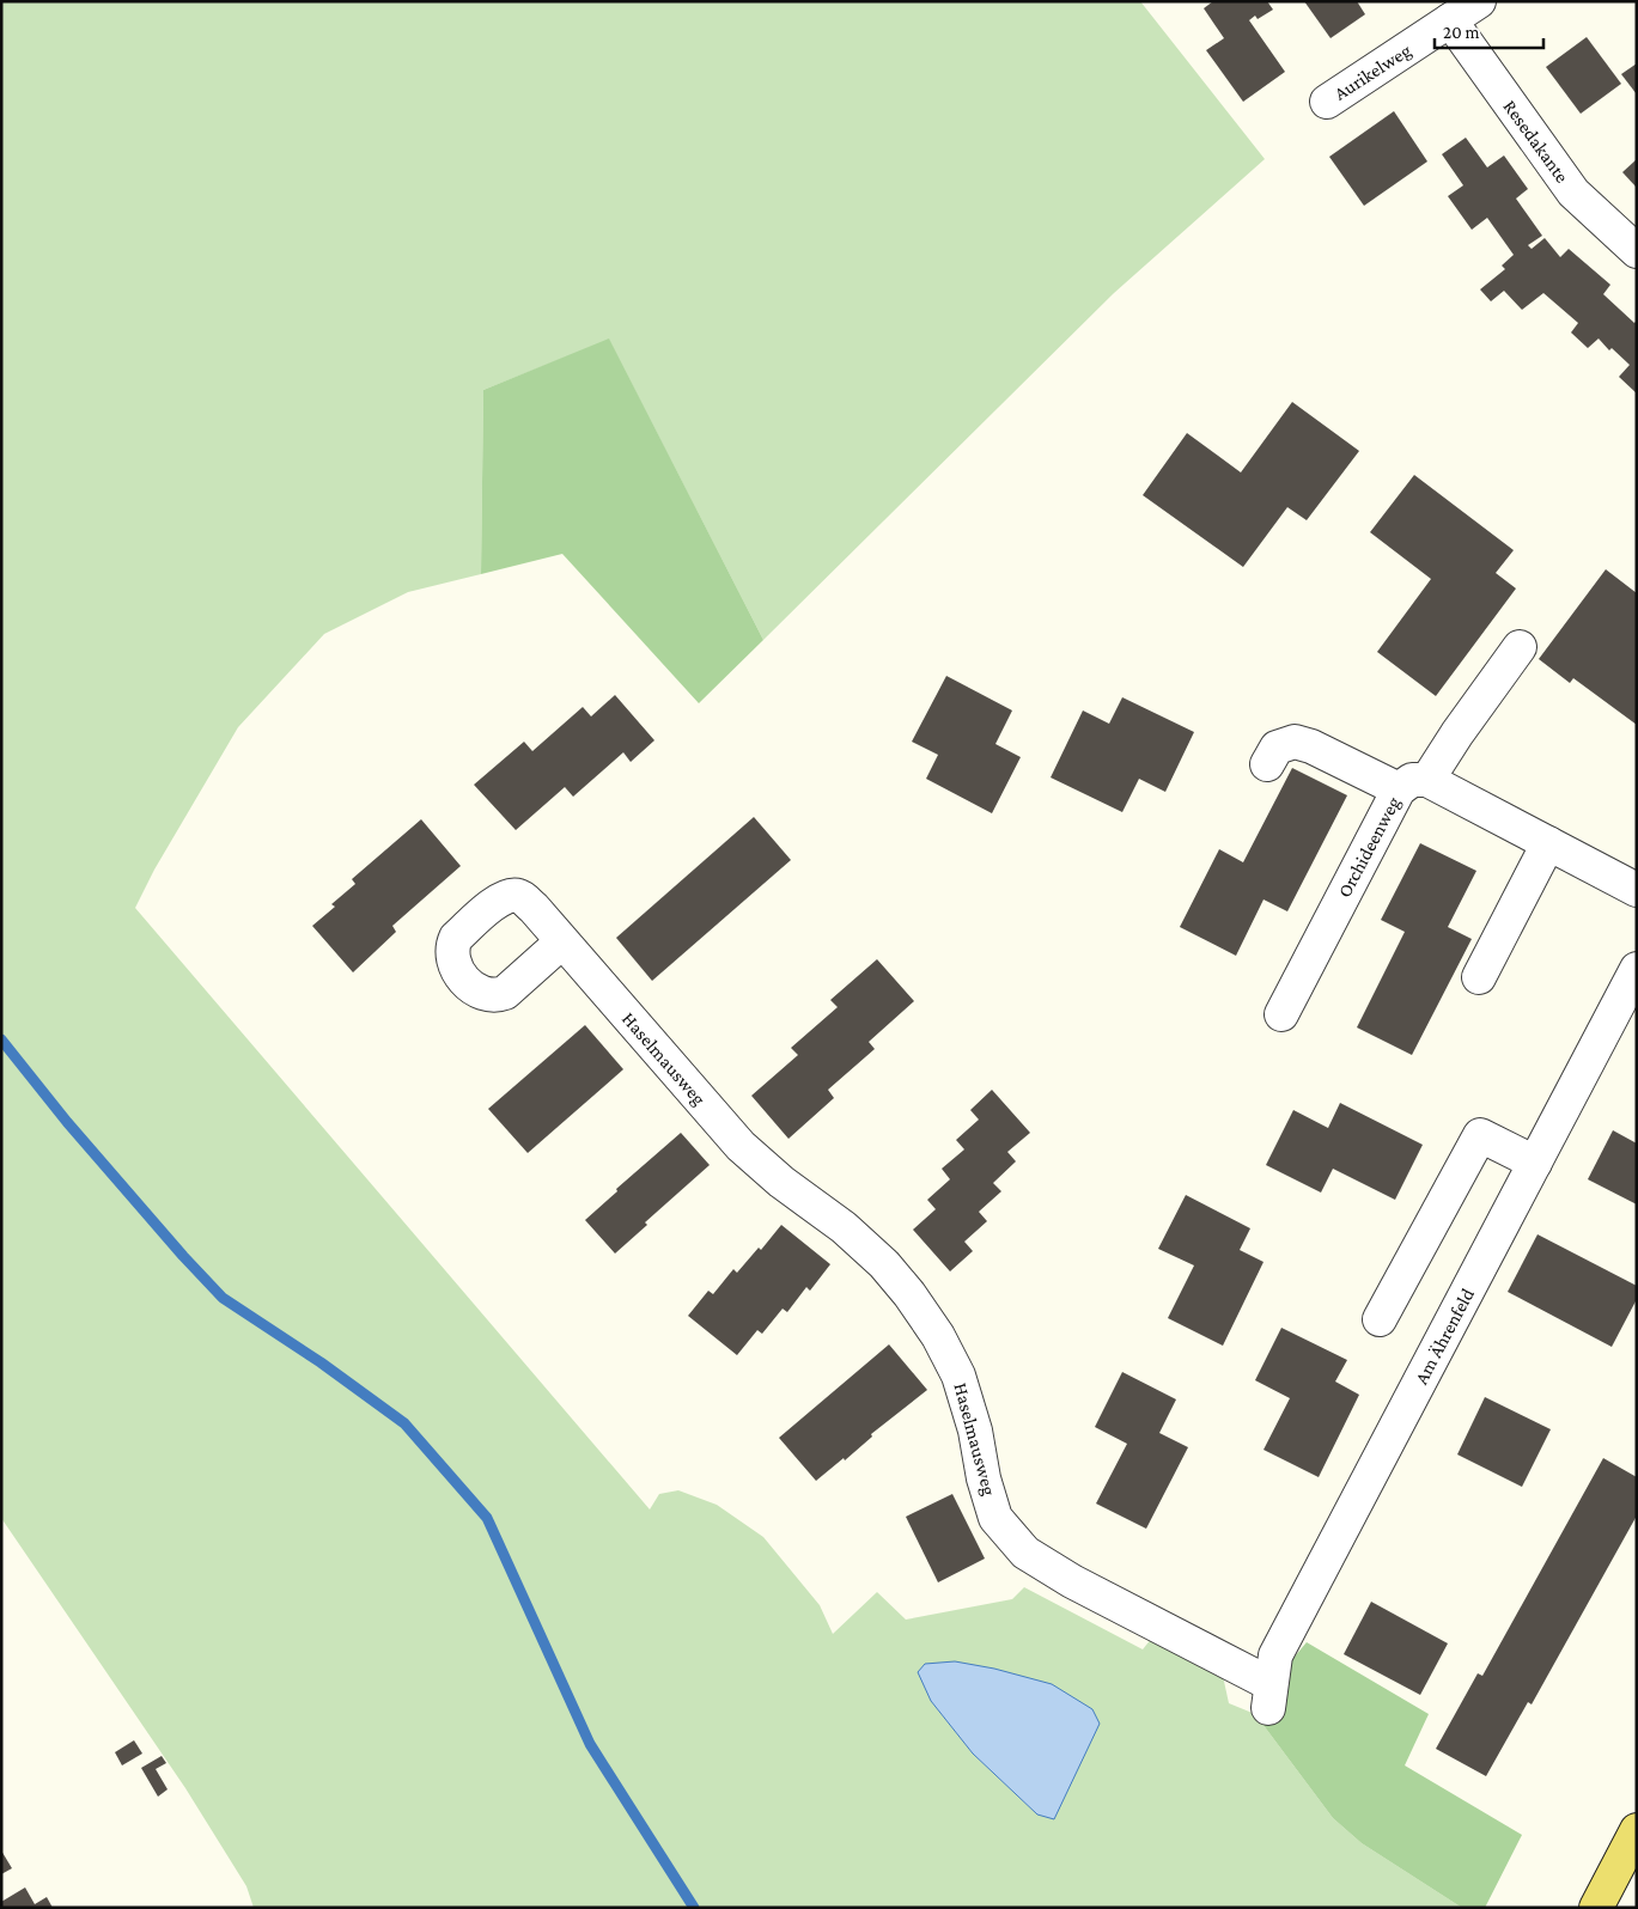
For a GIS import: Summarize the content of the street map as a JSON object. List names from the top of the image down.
{
  "streets": {
    "street": [
      "Aurikelweg",
      "Resedakante",
      "Orchideenweg",
      "Haselmausweg",
      "Am Ährenfeld"
    ]
  },
  "crossings": [
    ["Aurikelweg", "Resedakante"],
    ["Haselmausweg", "Am Ährenfeld"]
  ],
  "scale_bar": "20 m"
}
